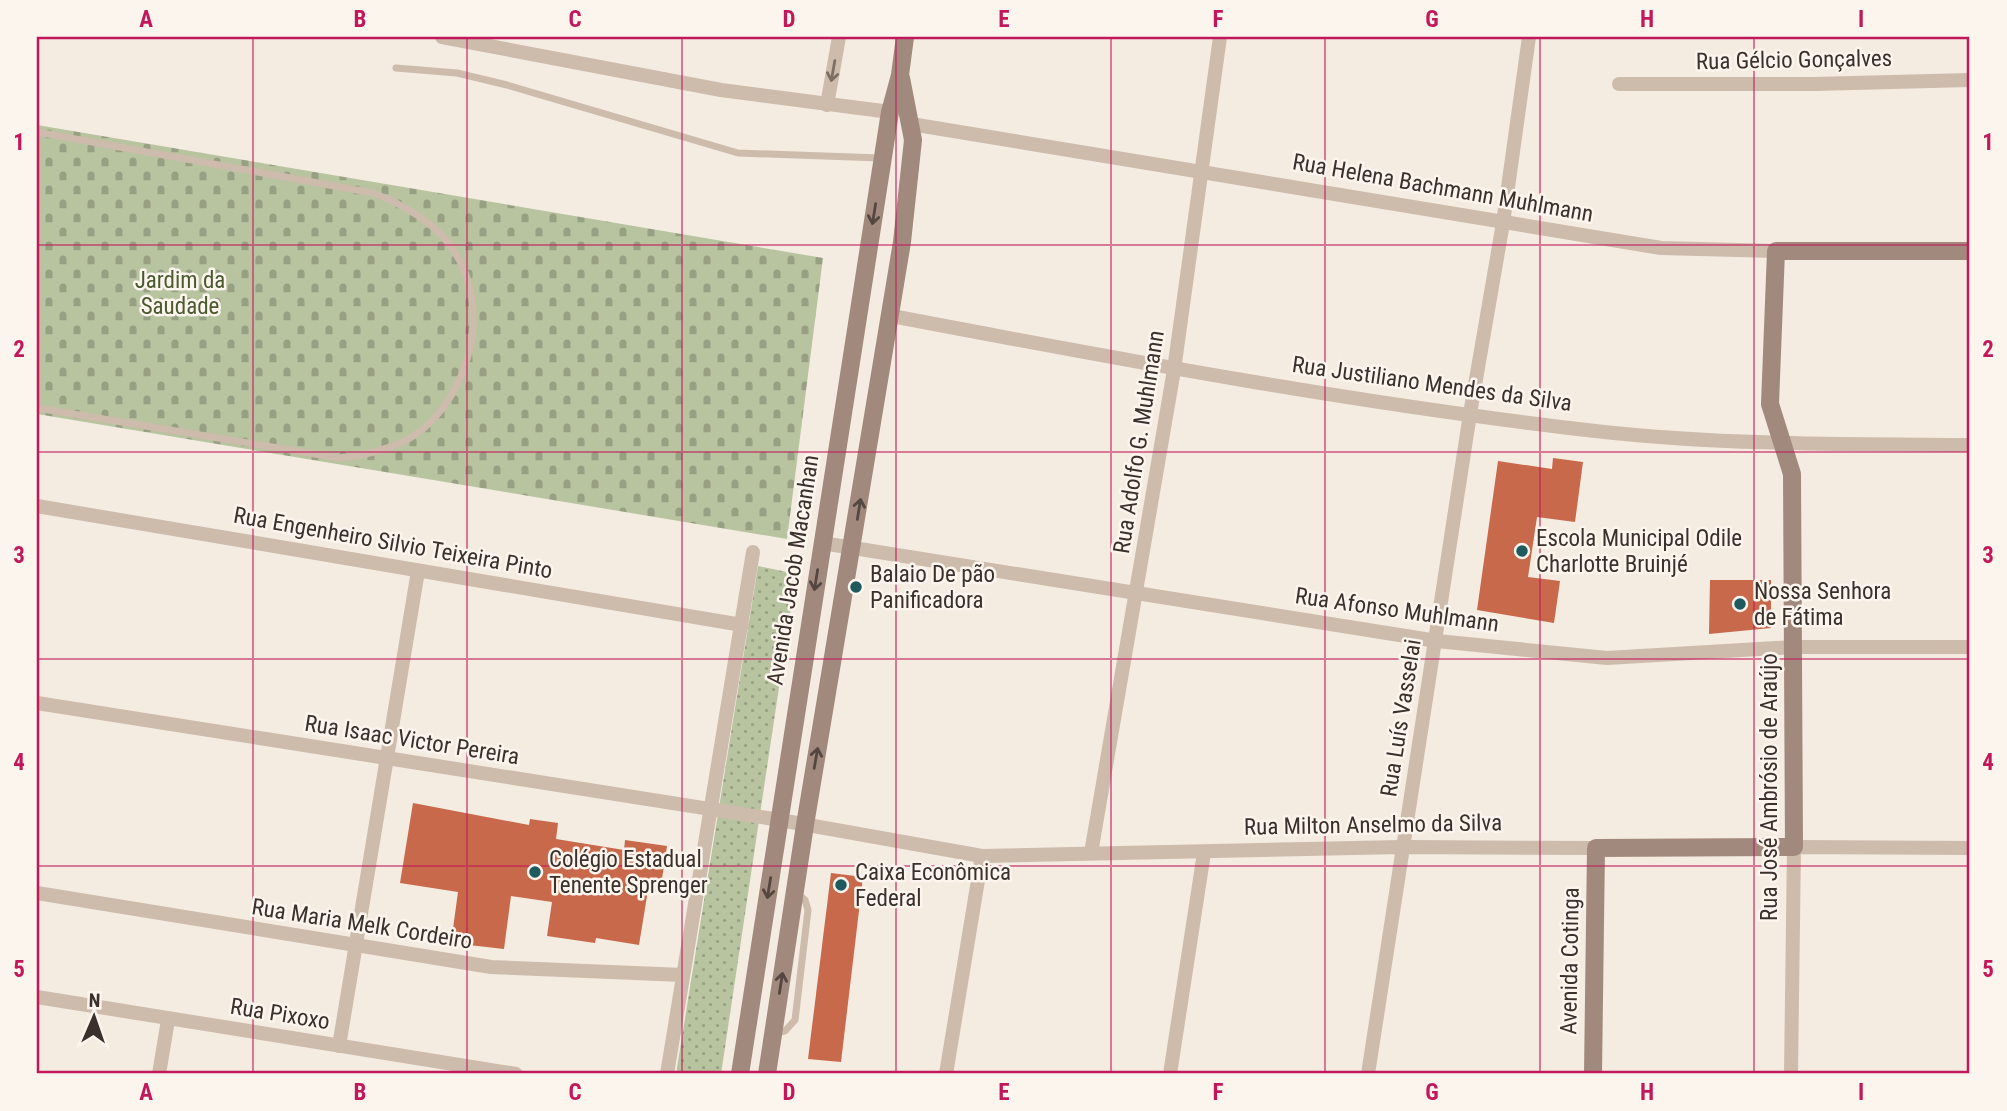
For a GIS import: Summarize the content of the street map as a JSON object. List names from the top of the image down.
{
  "streets": {
    "main road": [
      "Rua Helena Bachmann Muhlmann",
      "Avenida Jacob Macanhan",
      "Rua José Ambrósio de Araújo",
      "Rua Milton Anselmo da Silva",
      "Avenida Cotinga"
    ],
    "street": [
      "Rua Gélcio Gonçalves",
      "Rua Justiliano Mendes da Silva",
      "Rua Adolfo G. Muhlmann",
      "Rua Engenheiro Silvio Teixeira Pinto",
      "Rua Afonso Muhlmann",
      "Rua Luís Vasselai",
      "Rua Isaac Victor Pereira",
      "Rua Maria Melk Cordeiro",
      "Rua Pixoxo"
    ]
  },
  "crossings": [
    ["Rua Helena Bachmann Muhlmann", "Rua Adolfo G. Muhlmann"],
    ["Rua Helena Bachmann Muhlmann", "Avenida Jacob Macanhan"],
    ["Rua Helena Bachmann Muhlmann", "Rua Luís Vasselai"],
    ["Rua Helena Bachmann Muhlmann", "Rua José Ambrósio de Araújo"],
    ["Rua Justiliano Mendes da Silva", "Rua Adolfo G. Muhlmann"],
    ["Rua Justiliano Mendes da Silva", "Avenida Jacob Macanhan"],
    ["Rua Justiliano Mendes da Silva", "Rua Luís Vasselai"],
    ["Rua Justiliano Mendes da Silva", "Rua José Ambrósio de Araújo"],
    ["Rua Adolfo G. Muhlmann", "Rua Afonso Muhlmann"],
    ["Rua Adolfo G. Muhlmann", "Rua Milton Anselmo da Silva"],
    ["Avenida Jacob Macanhan", "Rua Afonso Muhlmann"],
    ["Avenida Jacob Macanhan", "Rua Isaac Victor Pereira"],
    ["Avenida Jacob Macanhan", "Rua Milton Anselmo da Silva"],
    ["Rua Afonso Muhlmann", "Rua Luís Vasselai"],
    ["Rua Afonso Muhlmann", "Rua José Ambrósio de Araújo"],
    ["Rua Luís Vasselai", "Rua Milton Anselmo da Silva"],
    ["Rua Isaac Victor Pereira", "Rua Milton Anselmo da Silva"],
    ["Rua José Ambrósio de Araújo", "Rua Milton Anselmo da Silva"],
    ["Rua Milton Anselmo da Silva", "Avenida Cotinga"]
  ],
  "parks": ["Jardim da Saudade"],
  "places": [
    "Escola Municipal Odile Charlotte Bruinjé",
    "Balaio De pão Panificadora",
    "Nossa Senhora de Fátima",
    "Colégio Estadual Tenente Sprenger",
    "Caixa Econômica Federal"
  ],
  "north": "top",
  "grid": {
    "columns": [
      "A",
      "B",
      "C",
      "D",
      "E",
      "F",
      "G",
      "H",
      "I"
    ],
    "rows": [
      "1",
      "2",
      "3",
      "4",
      "5"
    ]
  }
}
